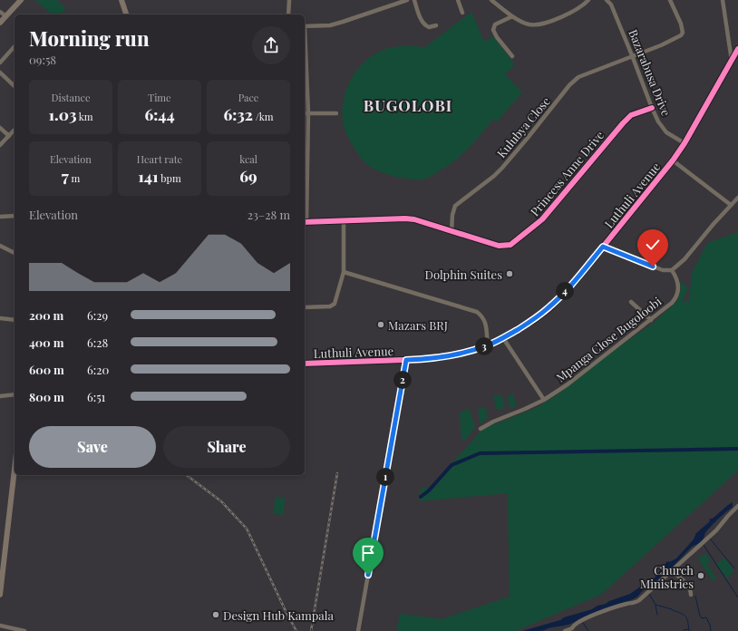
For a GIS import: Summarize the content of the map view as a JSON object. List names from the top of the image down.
{
  "streets": {
    "street": [
      "Bazarabusa Drive",
      "Kulubya Close",
      "Princess Anne Drive",
      "Luthuli Avenue",
      "Mpanga Close Bugoloobi"
    ]
  },
  "crossings": [
    ["Bazarabusa Drive", "Kulubya Close"],
    ["Bazarabusa Drive", "Princess Anne Drive"],
    ["Bazarabusa Drive", "Luthuli Avenue"],
    ["Kulubya Close", "Princess Anne Drive"]
  ],
  "districts": ["BUGOLOBI"],
  "places": [
    "Dolphin Suites",
    "Mazars BRJ",
    "Church Ministries",
    "Design Hub Kampala"
  ],
  "page": {
    "heading": ["Morning run", "09:58"],
    "stats": [
      ["Distance", "1.03 km"],
      ["Time", "6:44"],
      ["Pace", "6:32 /km"],
      ["Elevation", "7 m"],
      ["Heart rate", "141 bpm"],
      ["kcal", "69"]
    ],
    "chart": ["Elevation", "23–28 m"],
    "pins": [
      "4",
      "3",
      "2",
      "1"
    ],
    "list": [
      {
        "name": "200 m",
        "note": "6:29"
      },
      {
        "name": "400 m",
        "note": "6:28"
      },
      {
        "name": "600 m",
        "note": "6:20"
      },
      {
        "name": "800 m",
        "note": "6:51"
      }
    ],
    "buttons": ["Save", "Share"]
  }
}
